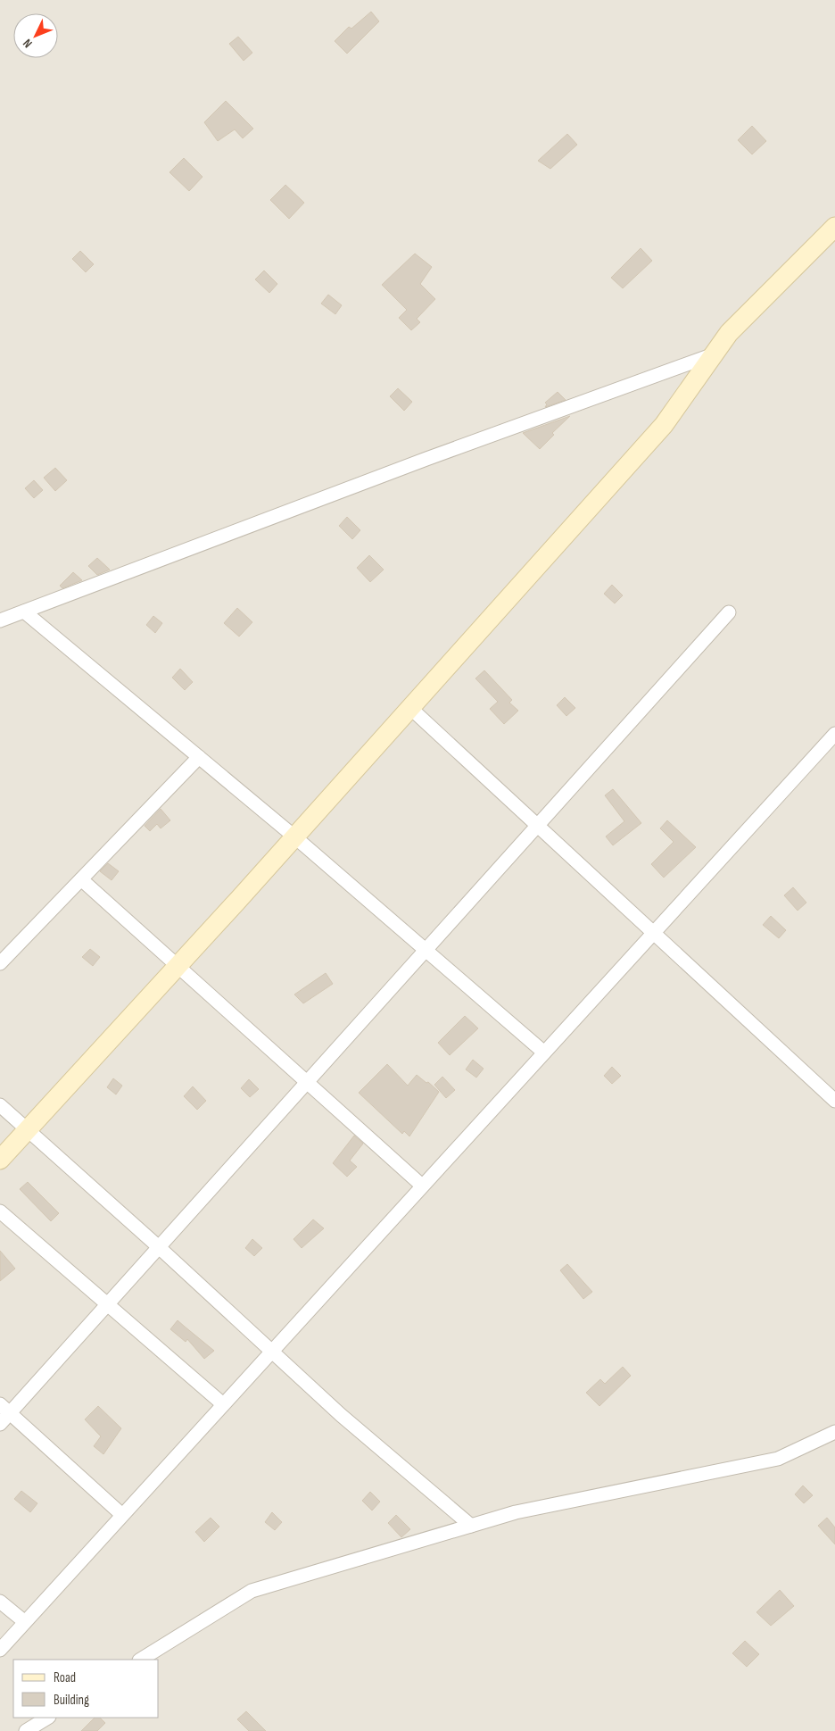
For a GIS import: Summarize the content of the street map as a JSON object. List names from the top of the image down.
{
  "legend": ["Road", "Building"],
  "north": "bottom left"
}
